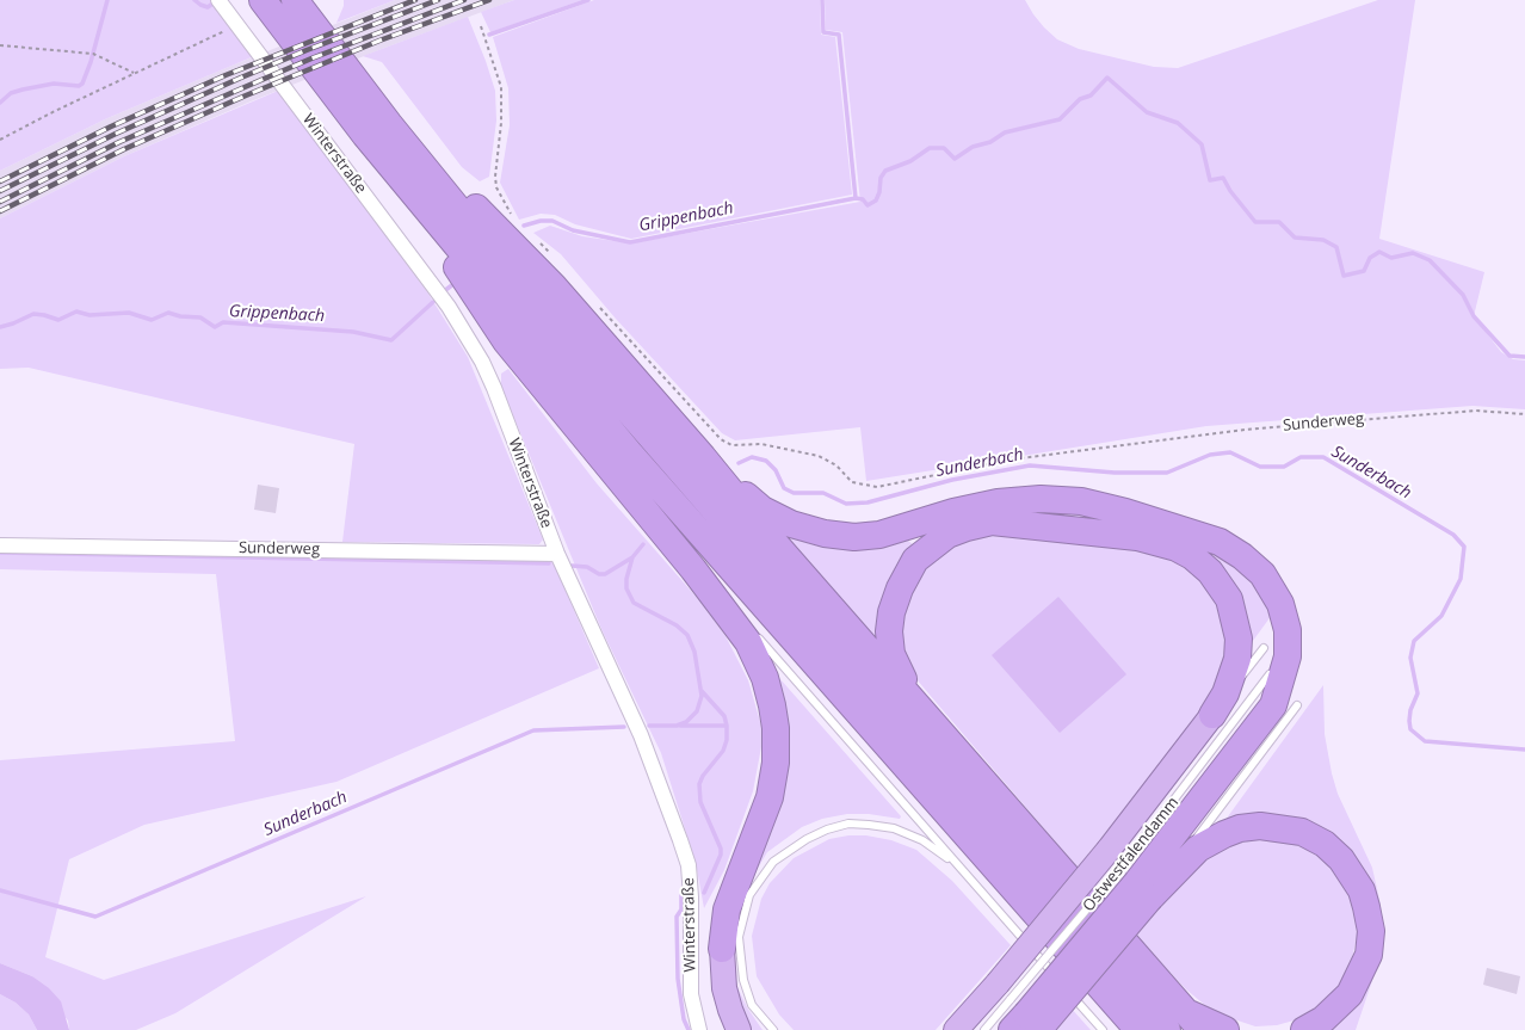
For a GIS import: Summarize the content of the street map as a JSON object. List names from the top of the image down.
{
  "streets": {
    "highway": ["Ostwestfalendamm"],
    "street": ["Winterstraße", "Sunderweg"]
  },
  "crossings": [
    ["Winterstraße", "Sunderweg"]
  ],
  "water": ["Grippenbach", "Sunderbach"]
}
